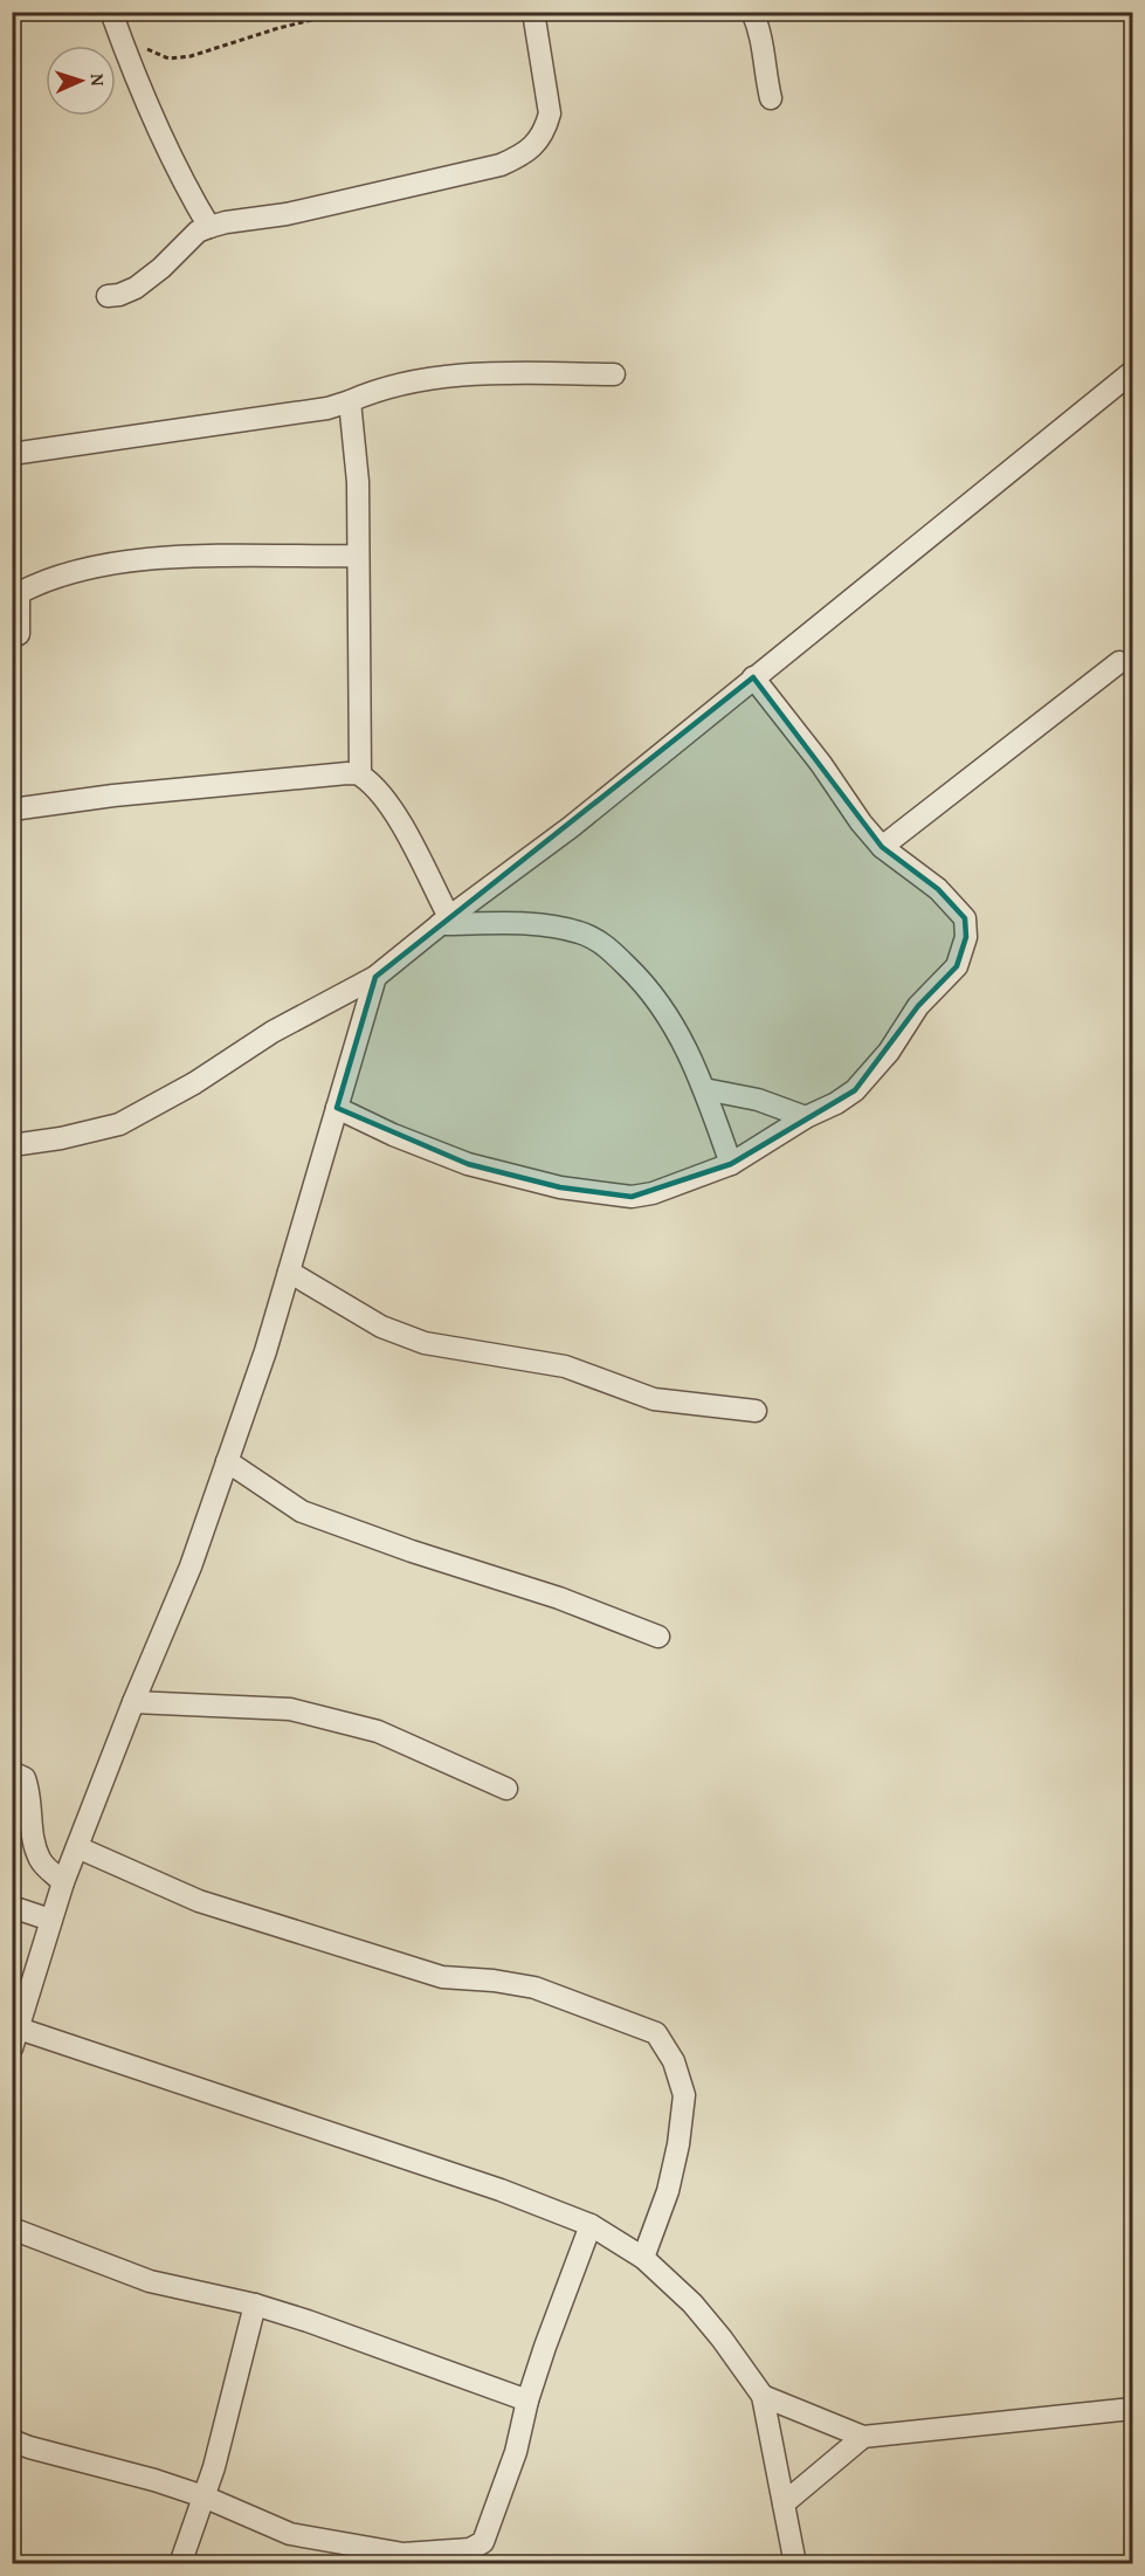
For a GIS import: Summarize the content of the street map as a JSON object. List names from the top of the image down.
{
  "north": "right"
}
